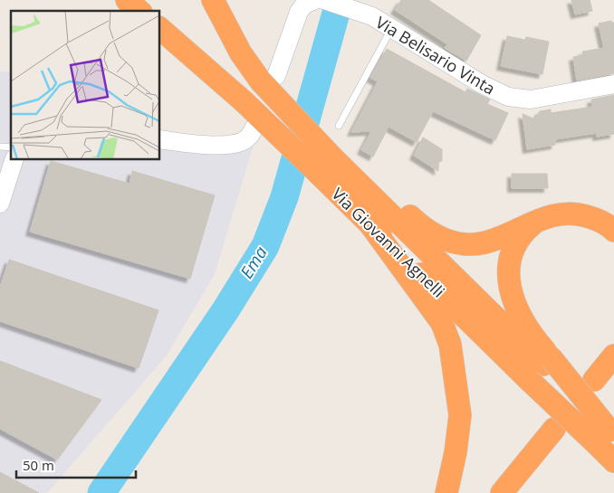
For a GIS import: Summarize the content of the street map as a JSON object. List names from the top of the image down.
{
  "streets": {
    "highway": ["Via Giovanni Agnelli"],
    "street": ["Via Belisario Vinta"]
  },
  "water": ["Ema"],
  "scale_bar": "50 m"
}
